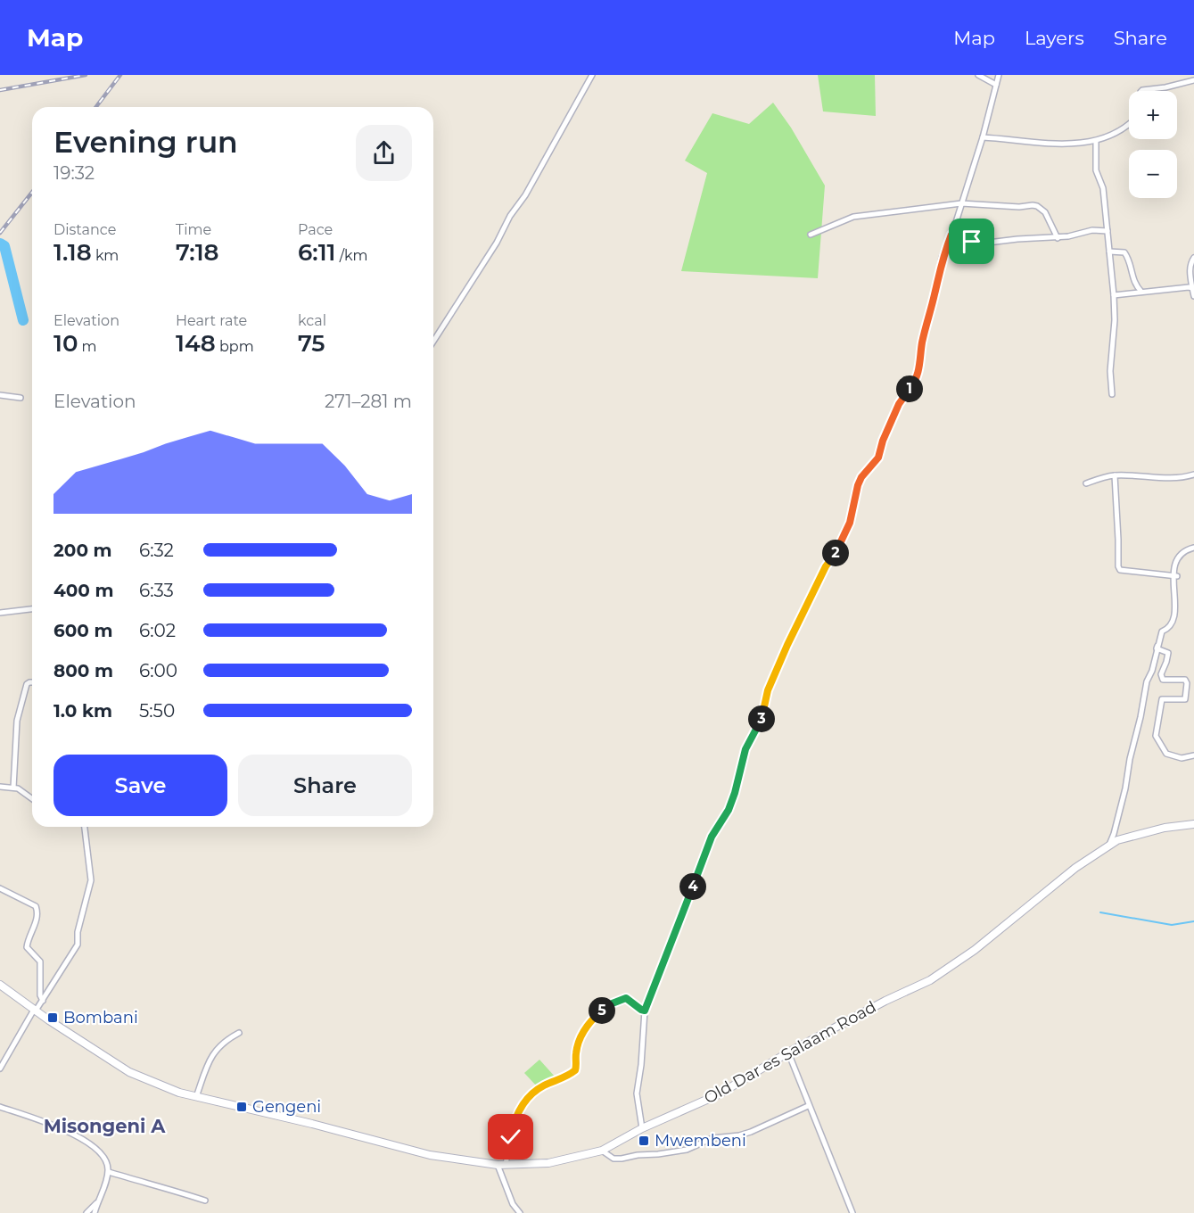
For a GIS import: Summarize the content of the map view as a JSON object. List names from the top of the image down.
{
  "streets": {
    "street": ["Old Dar es Salaam Road"]
  },
  "districts": ["Misongeni A"],
  "places": {
    "transit": ["Bombani", "Gengeni", "Mwembeni"]
  },
  "page": {
    "header": "Map",
    "nav": ["Map", "Layers", "Share"],
    "map_buttons": ["+", "−"],
    "heading": ["Evening run", "19:32"],
    "stats": [
      ["Distance", "1.18 km"],
      ["Time", "7:18"],
      ["Pace", "6:11 /km"],
      ["Elevation", "10 m"],
      ["Heart rate", "148 bpm"],
      ["kcal", "75"]
    ],
    "pins": [
      "1",
      "2",
      "3",
      "4",
      "5"
    ],
    "chart": ["Elevation", "271–281 m"],
    "list": [
      {
        "name": "200 m",
        "note": "6:32"
      },
      {
        "name": "400 m",
        "note": "6:33"
      },
      {
        "name": "600 m",
        "note": "6:02"
      },
      {
        "name": "800 m",
        "note": "6:00"
      },
      {
        "name": "1.0 km",
        "note": "5:50"
      }
    ],
    "buttons": ["Save", "Share"]
  }
}
